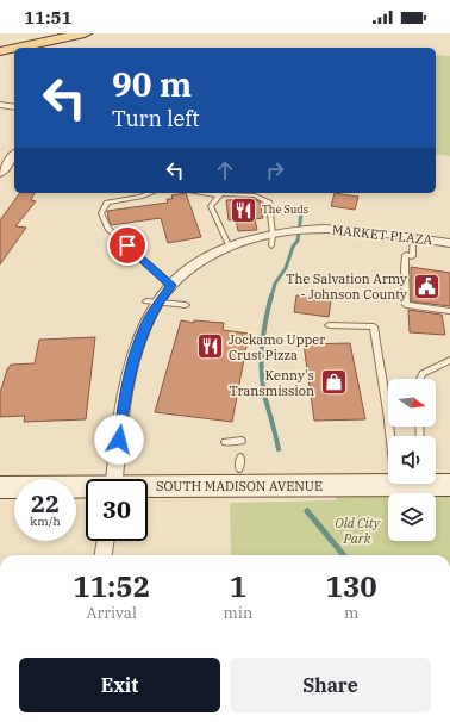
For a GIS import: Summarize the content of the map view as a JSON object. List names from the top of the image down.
{
  "streets": {
    "main road": ["SOUTH MADISON AVENUE"],
    "street": ["MARKET PLAZA"]
  },
  "parks": ["Old City Park"],
  "places": {
    "restaurant": ["The Suds", "Jockamo Upper Crust Pizza"],
    "public building": ["The Salvation Army - Johnson County"],
    "shop": ["Kenny's Transmission"]
  },
  "north": "right",
  "page": {
    "status": "11:51",
    "turn": ["90 m", "Turn left"],
    "speed": "22 km/h",
    "limit": "30",
    "eta": [
      "11:52",
      "Arrival",
      "1",
      "min",
      "130",
      "m"
    ],
    "buttons": ["Exit", "Share"]
  }
}
